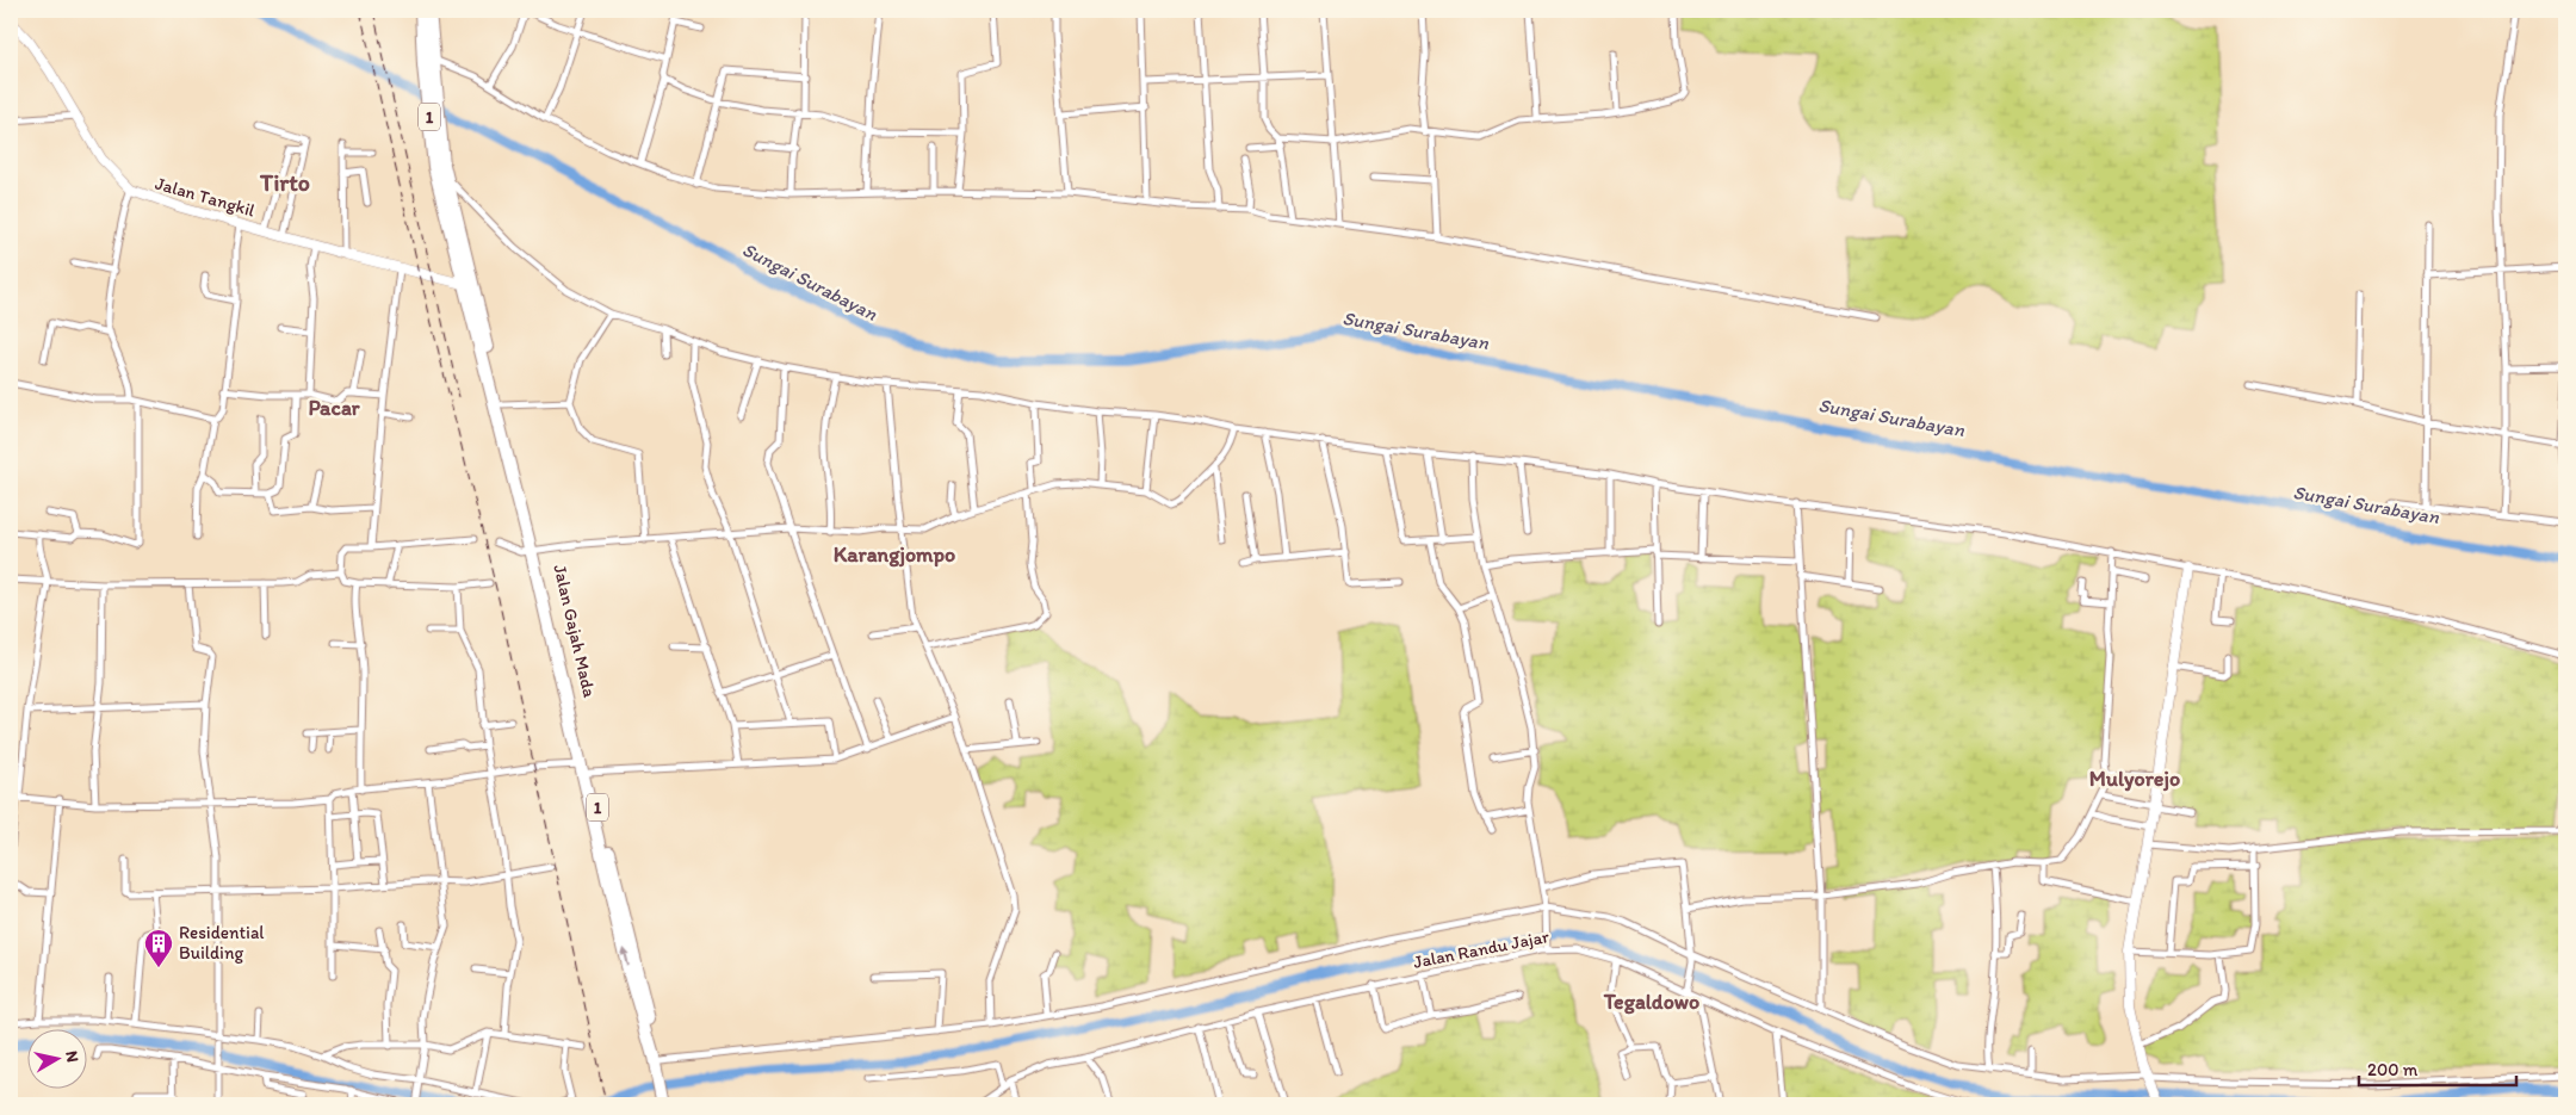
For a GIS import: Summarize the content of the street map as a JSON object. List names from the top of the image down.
{
  "streets": {
    "highway": ["1", "Jalan Gajah Mada"],
    "street": ["Jalan Tangkil", "Jalan Randu Jajar"]
  },
  "crossings": [
    ["1", "Jalan Gajah Mada"],
    ["Jalan Tangkil", "Jalan Gajah Mada"]
  ],
  "districts": [
    "Tirto",
    "Pacar",
    "Karangjompo",
    "Mulyorejo",
    "Tegaldowo"
  ],
  "water": ["Sungai Surabayan"],
  "places": {
    "building": ["Residential Building"]
  },
  "scale_bar": "200 m",
  "north": "right"
}
